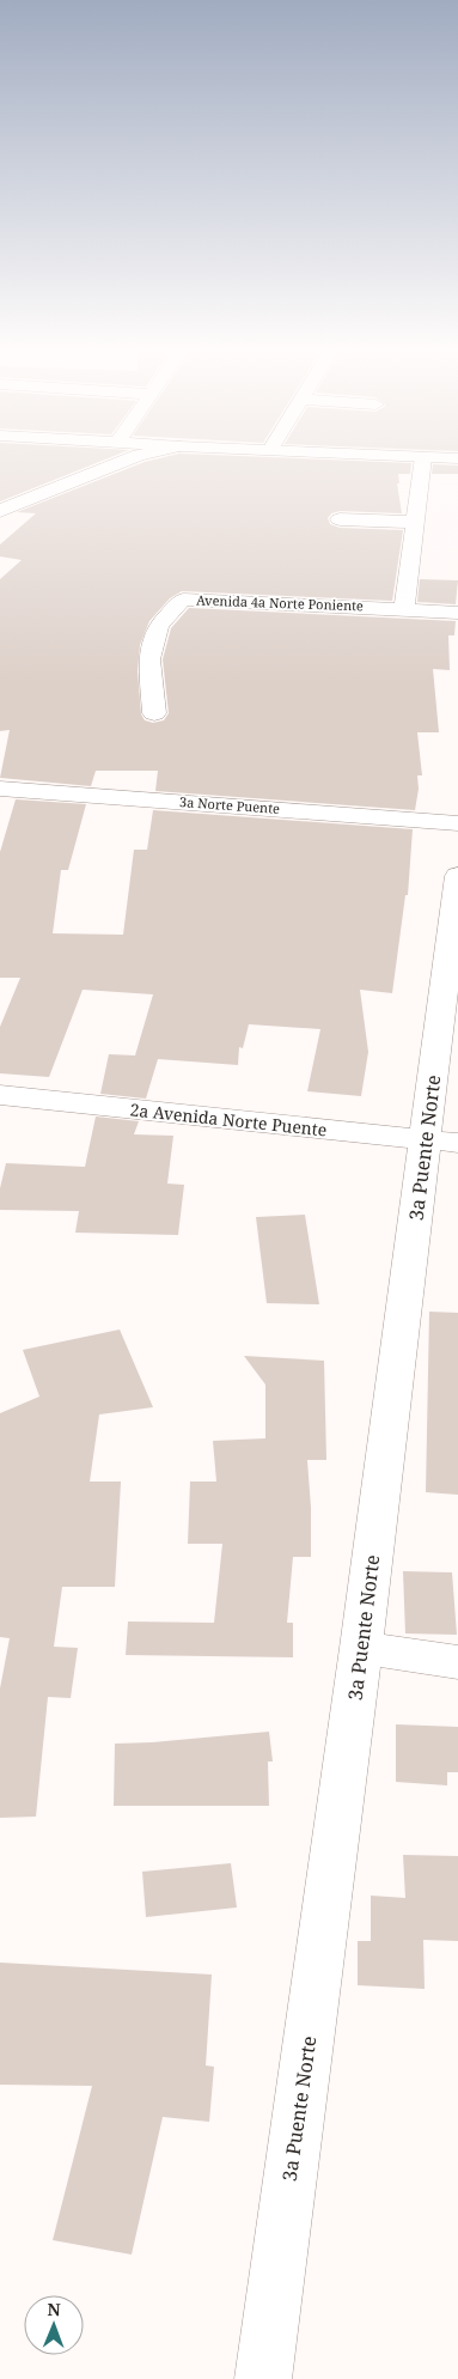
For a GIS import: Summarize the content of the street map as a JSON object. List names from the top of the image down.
{
  "streets": {
    "street": [
      "Avenida 4a Norte Poniente",
      "3a Norte Puente",
      "2a Avenida Norte Puente",
      "3a Puente Norte"
    ]
  },
  "crossings": [
    ["2a Avenida Norte Puente", "3a Puente Norte"]
  ],
  "north": "top"
}
